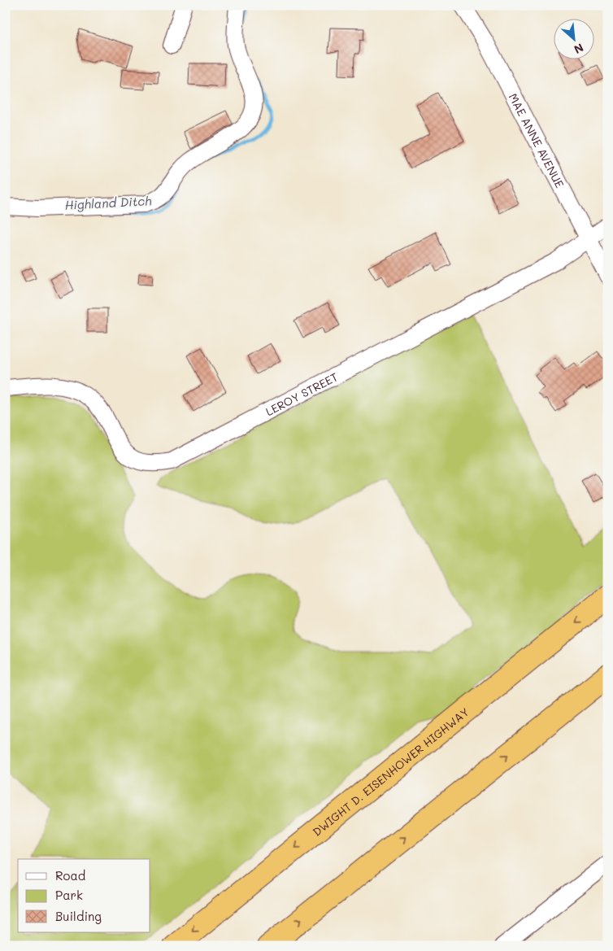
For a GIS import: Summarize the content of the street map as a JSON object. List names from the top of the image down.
{
  "streets": {
    "highway": ["DWIGHT D. EISENHOWER HIGHWAY"],
    "street": ["MAE ANNE AVENUE", "LEROY STREET"]
  },
  "crossings": [
    ["MAE ANNE AVENUE", "LEROY STREET"]
  ],
  "water": ["Highland Ditch"],
  "legend": ["Road", "Park", "Building"],
  "north": "bottom right"
}
